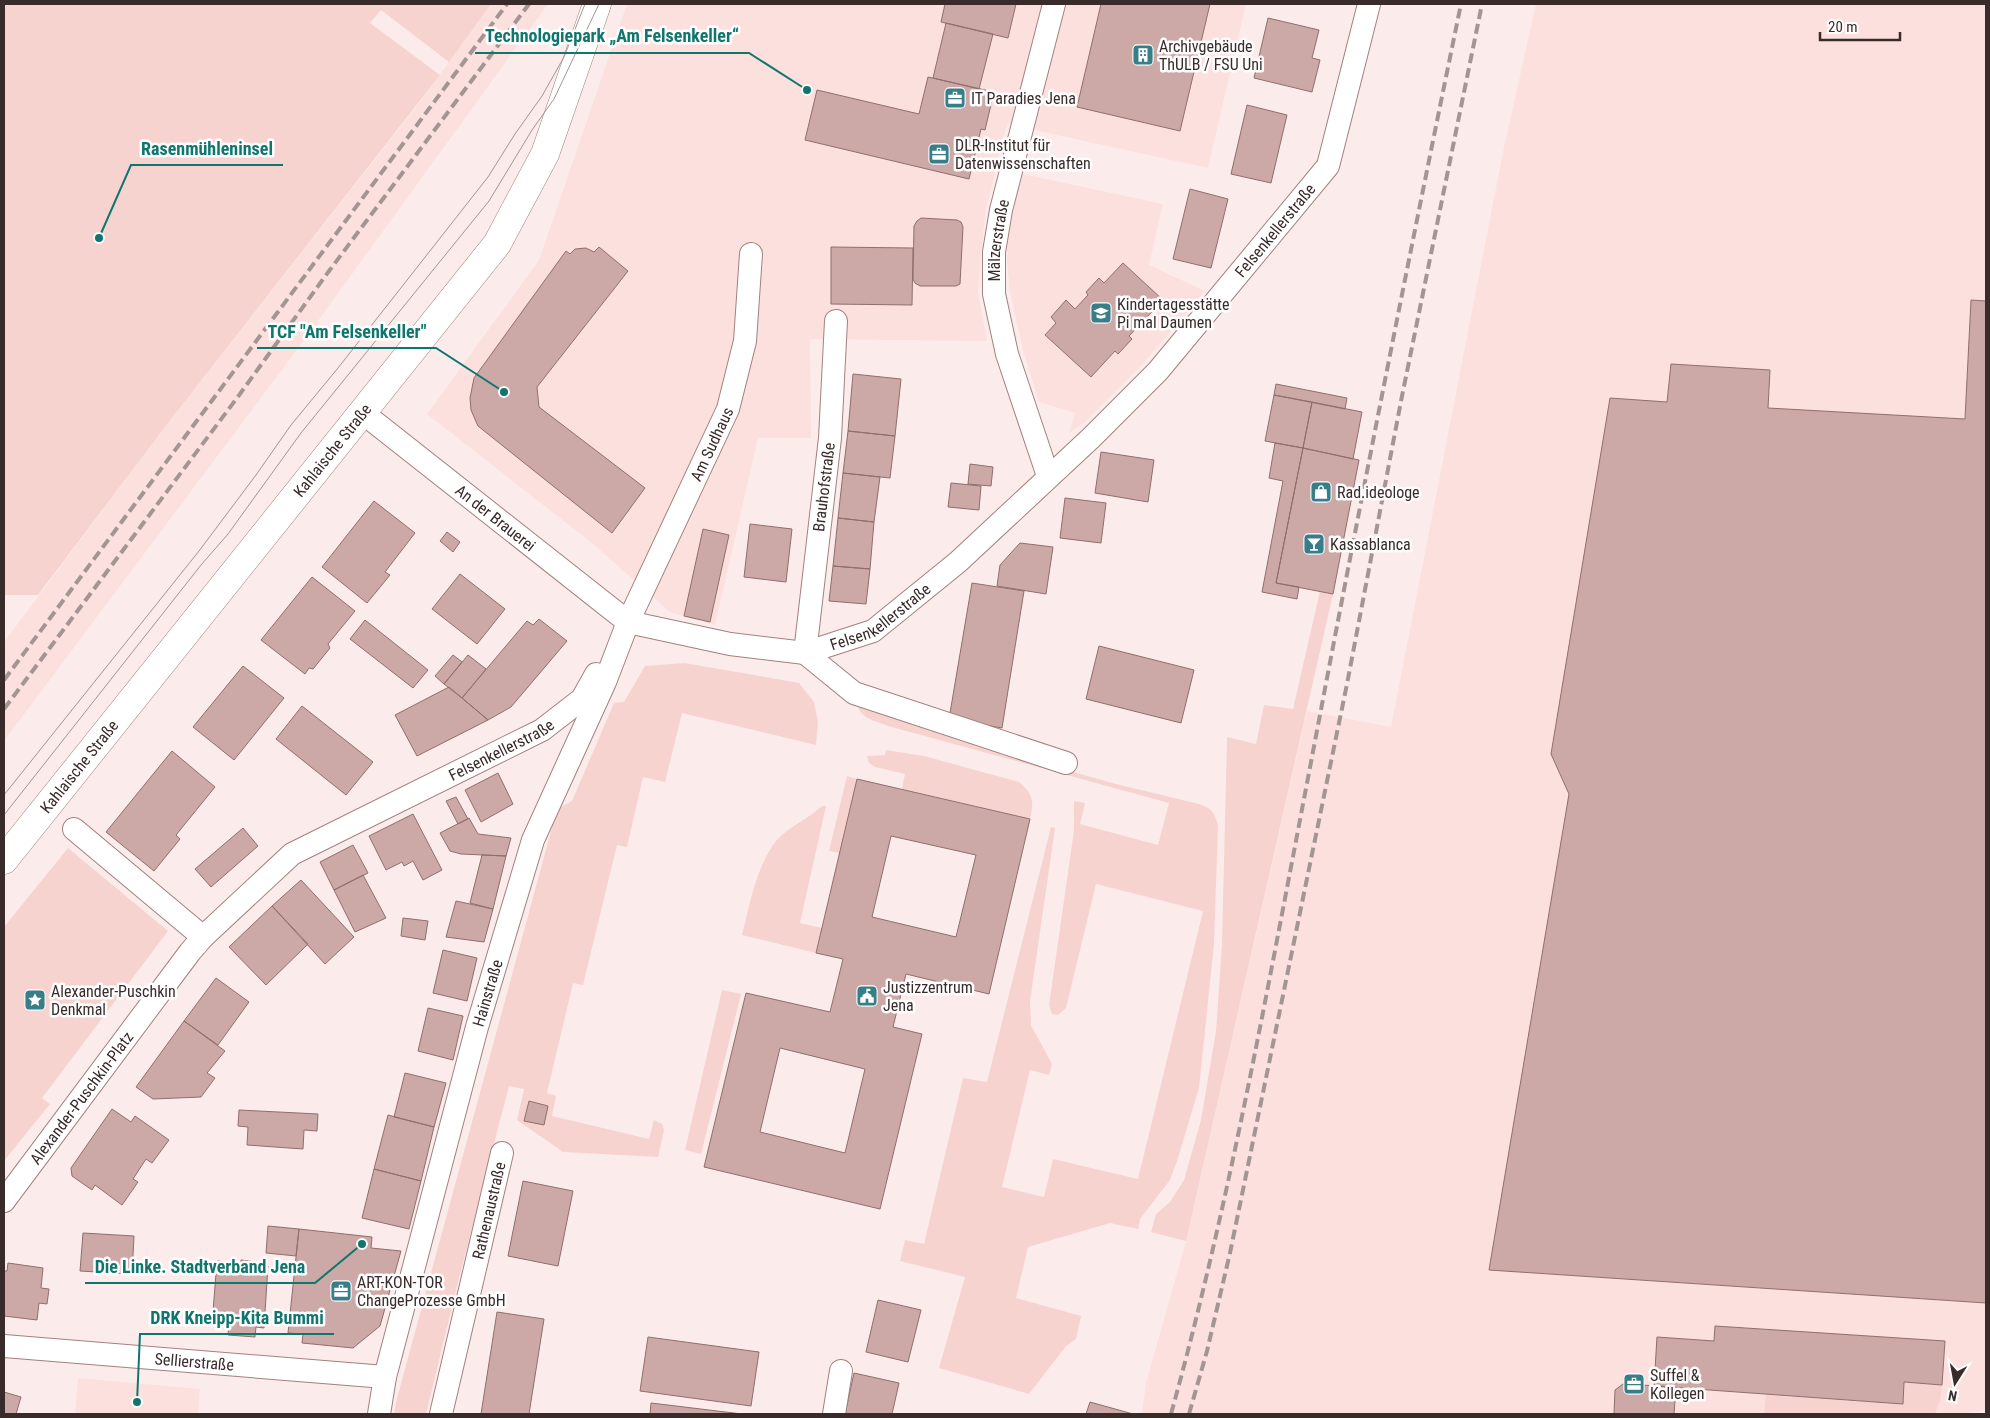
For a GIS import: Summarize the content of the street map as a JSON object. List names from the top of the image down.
{
  "streets": {
    "main road": ["Kahlaische Straße"],
    "street": [
      "Felsenkellerstraße",
      "Mälzerstraße",
      "Am Sudhaus",
      "Brauhofstraße",
      "An der Brauerei",
      "Hainstraße",
      "Alexander-Puschkin-Platz",
      "Rathenaustraße",
      "Sellierstraße"
    ]
  },
  "crossings": [
    ["Felsenkellerstraße", "Mälzerstraße"],
    ["Felsenkellerstraße", "Am Sudhaus"],
    ["Felsenkellerstraße", "Brauhofstraße"],
    ["Felsenkellerstraße", "An der Brauerei"],
    ["Felsenkellerstraße", "Hainstraße"],
    ["Felsenkellerstraße", "Alexander-Puschkin-Platz"],
    ["Am Sudhaus", "An der Brauerei"],
    ["Am Sudhaus", "Hainstraße"],
    ["Kahlaische Straße", "An der Brauerei"],
    ["An der Brauerei", "Hainstraße"],
    ["Hainstraße", "Sellierstraße"]
  ],
  "places": {
    "building": ["Archivgebäude ThULB / FSU Uni"],
    "other": [
      "Technologiepark „Am Felsenkeller“",
      "Rasenmühleninsel",
      "TCF \"Am Felsenkeller\"",
      "Die Linke. Stadtverband Jena",
      "DRK Kneipp-Kita Bummi"
    ],
    "office": [
      "IT Paradies Jena",
      "DLR-Institut für Datenwissenschaften",
      "ART-KON-TOR ChangeProzesse GmbH",
      "Suffel & Kollegen"
    ],
    "school or university": ["Kindertagesstätte Pi mal Daumen"],
    "shop": ["Rad.ideologe"],
    "bar": ["Kassablanca"],
    "public building": ["Justizzentrum Jena"],
    "place": ["Alexander-Puschkin Denkmal"]
  },
  "scale_bar": "20 m",
  "north": "bottom"
}
